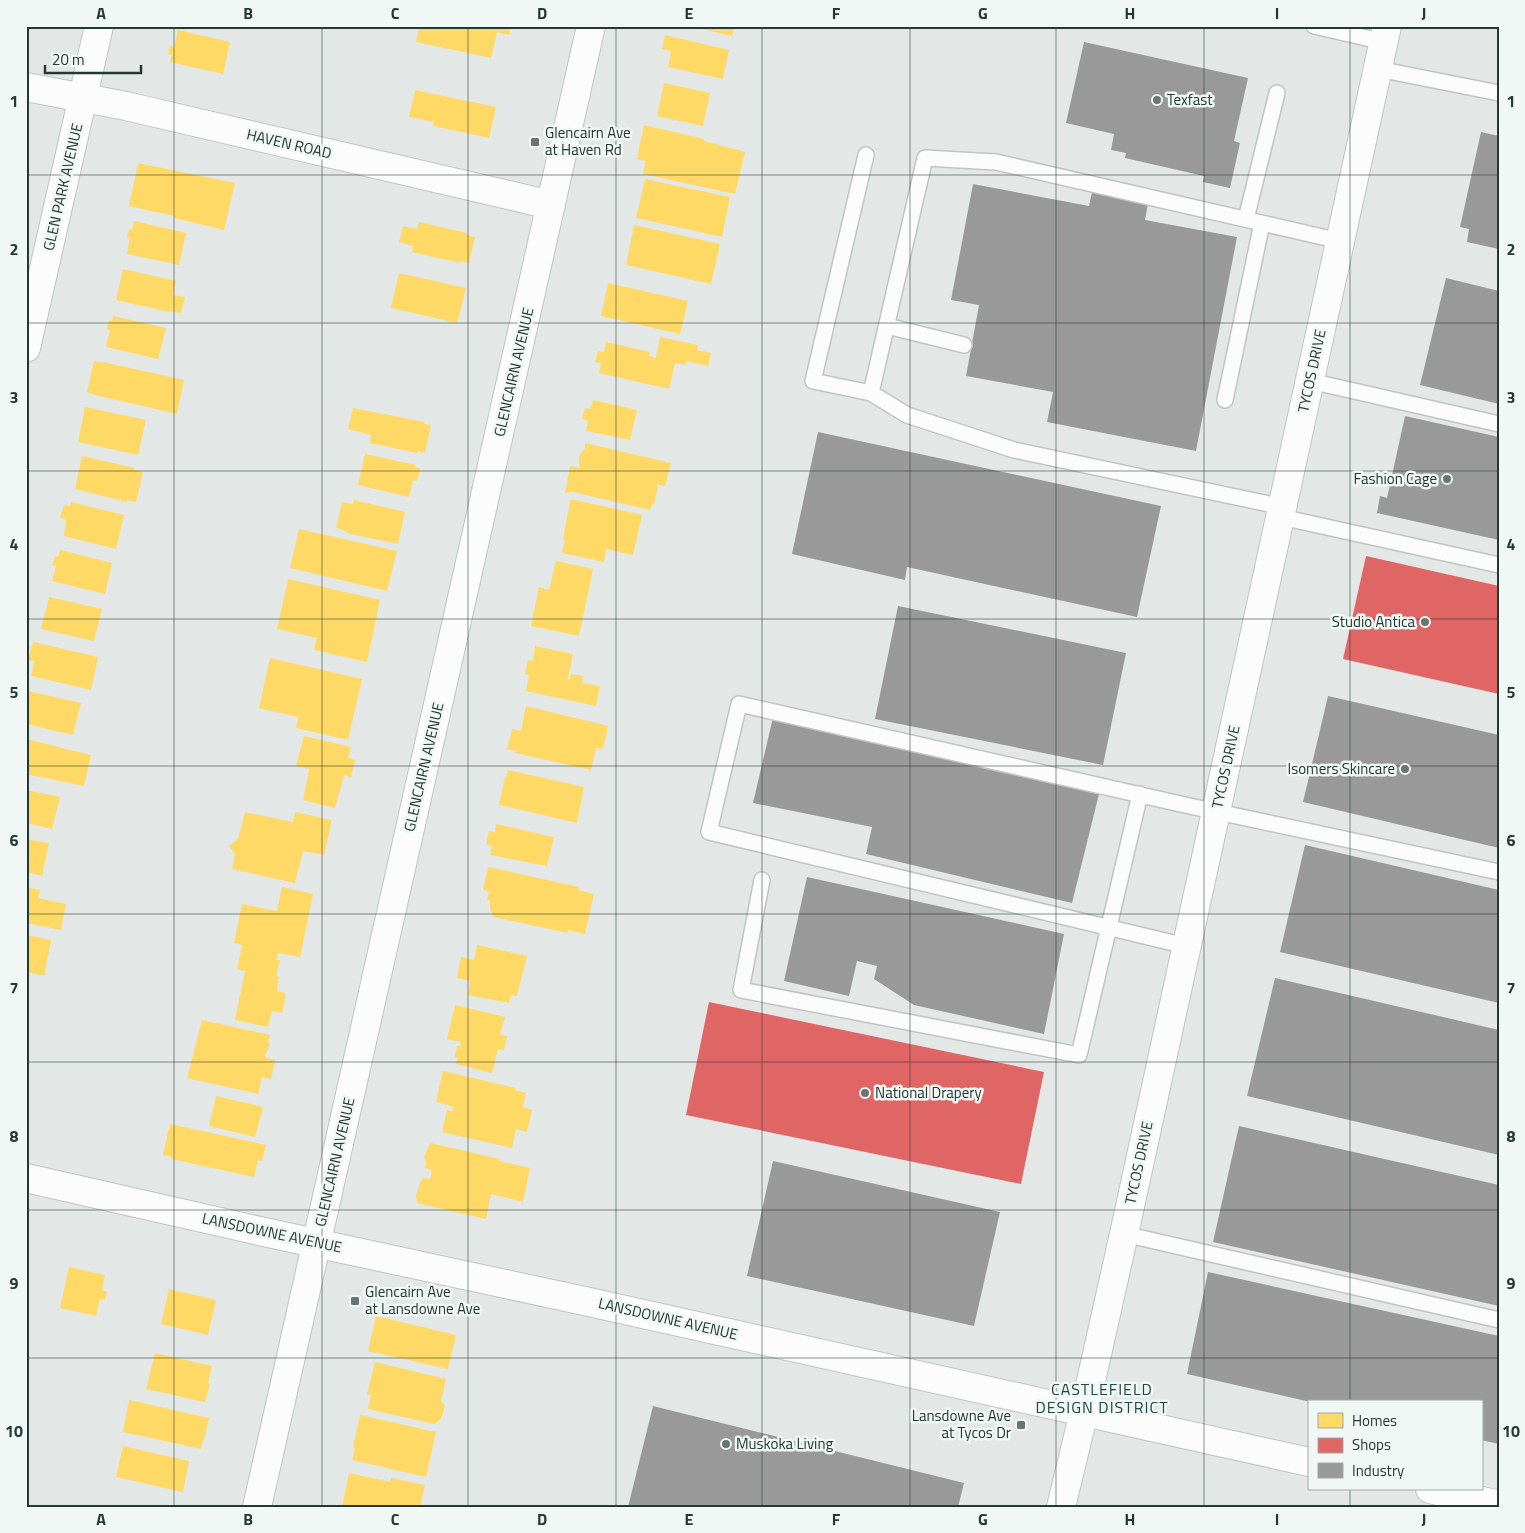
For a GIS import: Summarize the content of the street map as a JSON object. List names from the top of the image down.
{
  "streets": {
    "street": [
      "HAVEN ROAD",
      "GLEN PARK AVENUE",
      "TYCOS DRIVE",
      "GLENCAIRN AVENUE",
      "LANSDOWNE AVENUE"
    ]
  },
  "crossings": [
    ["HAVEN ROAD", "GLEN PARK AVENUE"],
    ["HAVEN ROAD", "GLENCAIRN AVENUE"],
    ["TYCOS DRIVE", "LANSDOWNE AVENUE"],
    ["GLENCAIRN AVENUE", "LANSDOWNE AVENUE"]
  ],
  "districts": ["CASTLEFIELD DESIGN DISTRICT"],
  "places": {
    "other": [
      "Texfast",
      "Fashion Cage",
      "Studio Antica",
      "Isomers Skincare",
      "National Drapery",
      "Muskoka Living"
    ],
    "transit": ["Glencairn Ave at Haven Rd", "Glencairn Ave at Lansdowne Ave", "Lansdowne Ave at Tycos Dr"]
  },
  "legend": ["Homes", "Shops", "Industry"],
  "scale_bar": "20 m",
  "grid": {
    "columns": [
      "A",
      "B",
      "C",
      "D",
      "E",
      "F",
      "G",
      "H",
      "I",
      "J"
    ],
    "rows": [
      "1",
      "2",
      "3",
      "4",
      "5",
      "6",
      "7",
      "8",
      "9",
      "10"
    ]
  }
}
